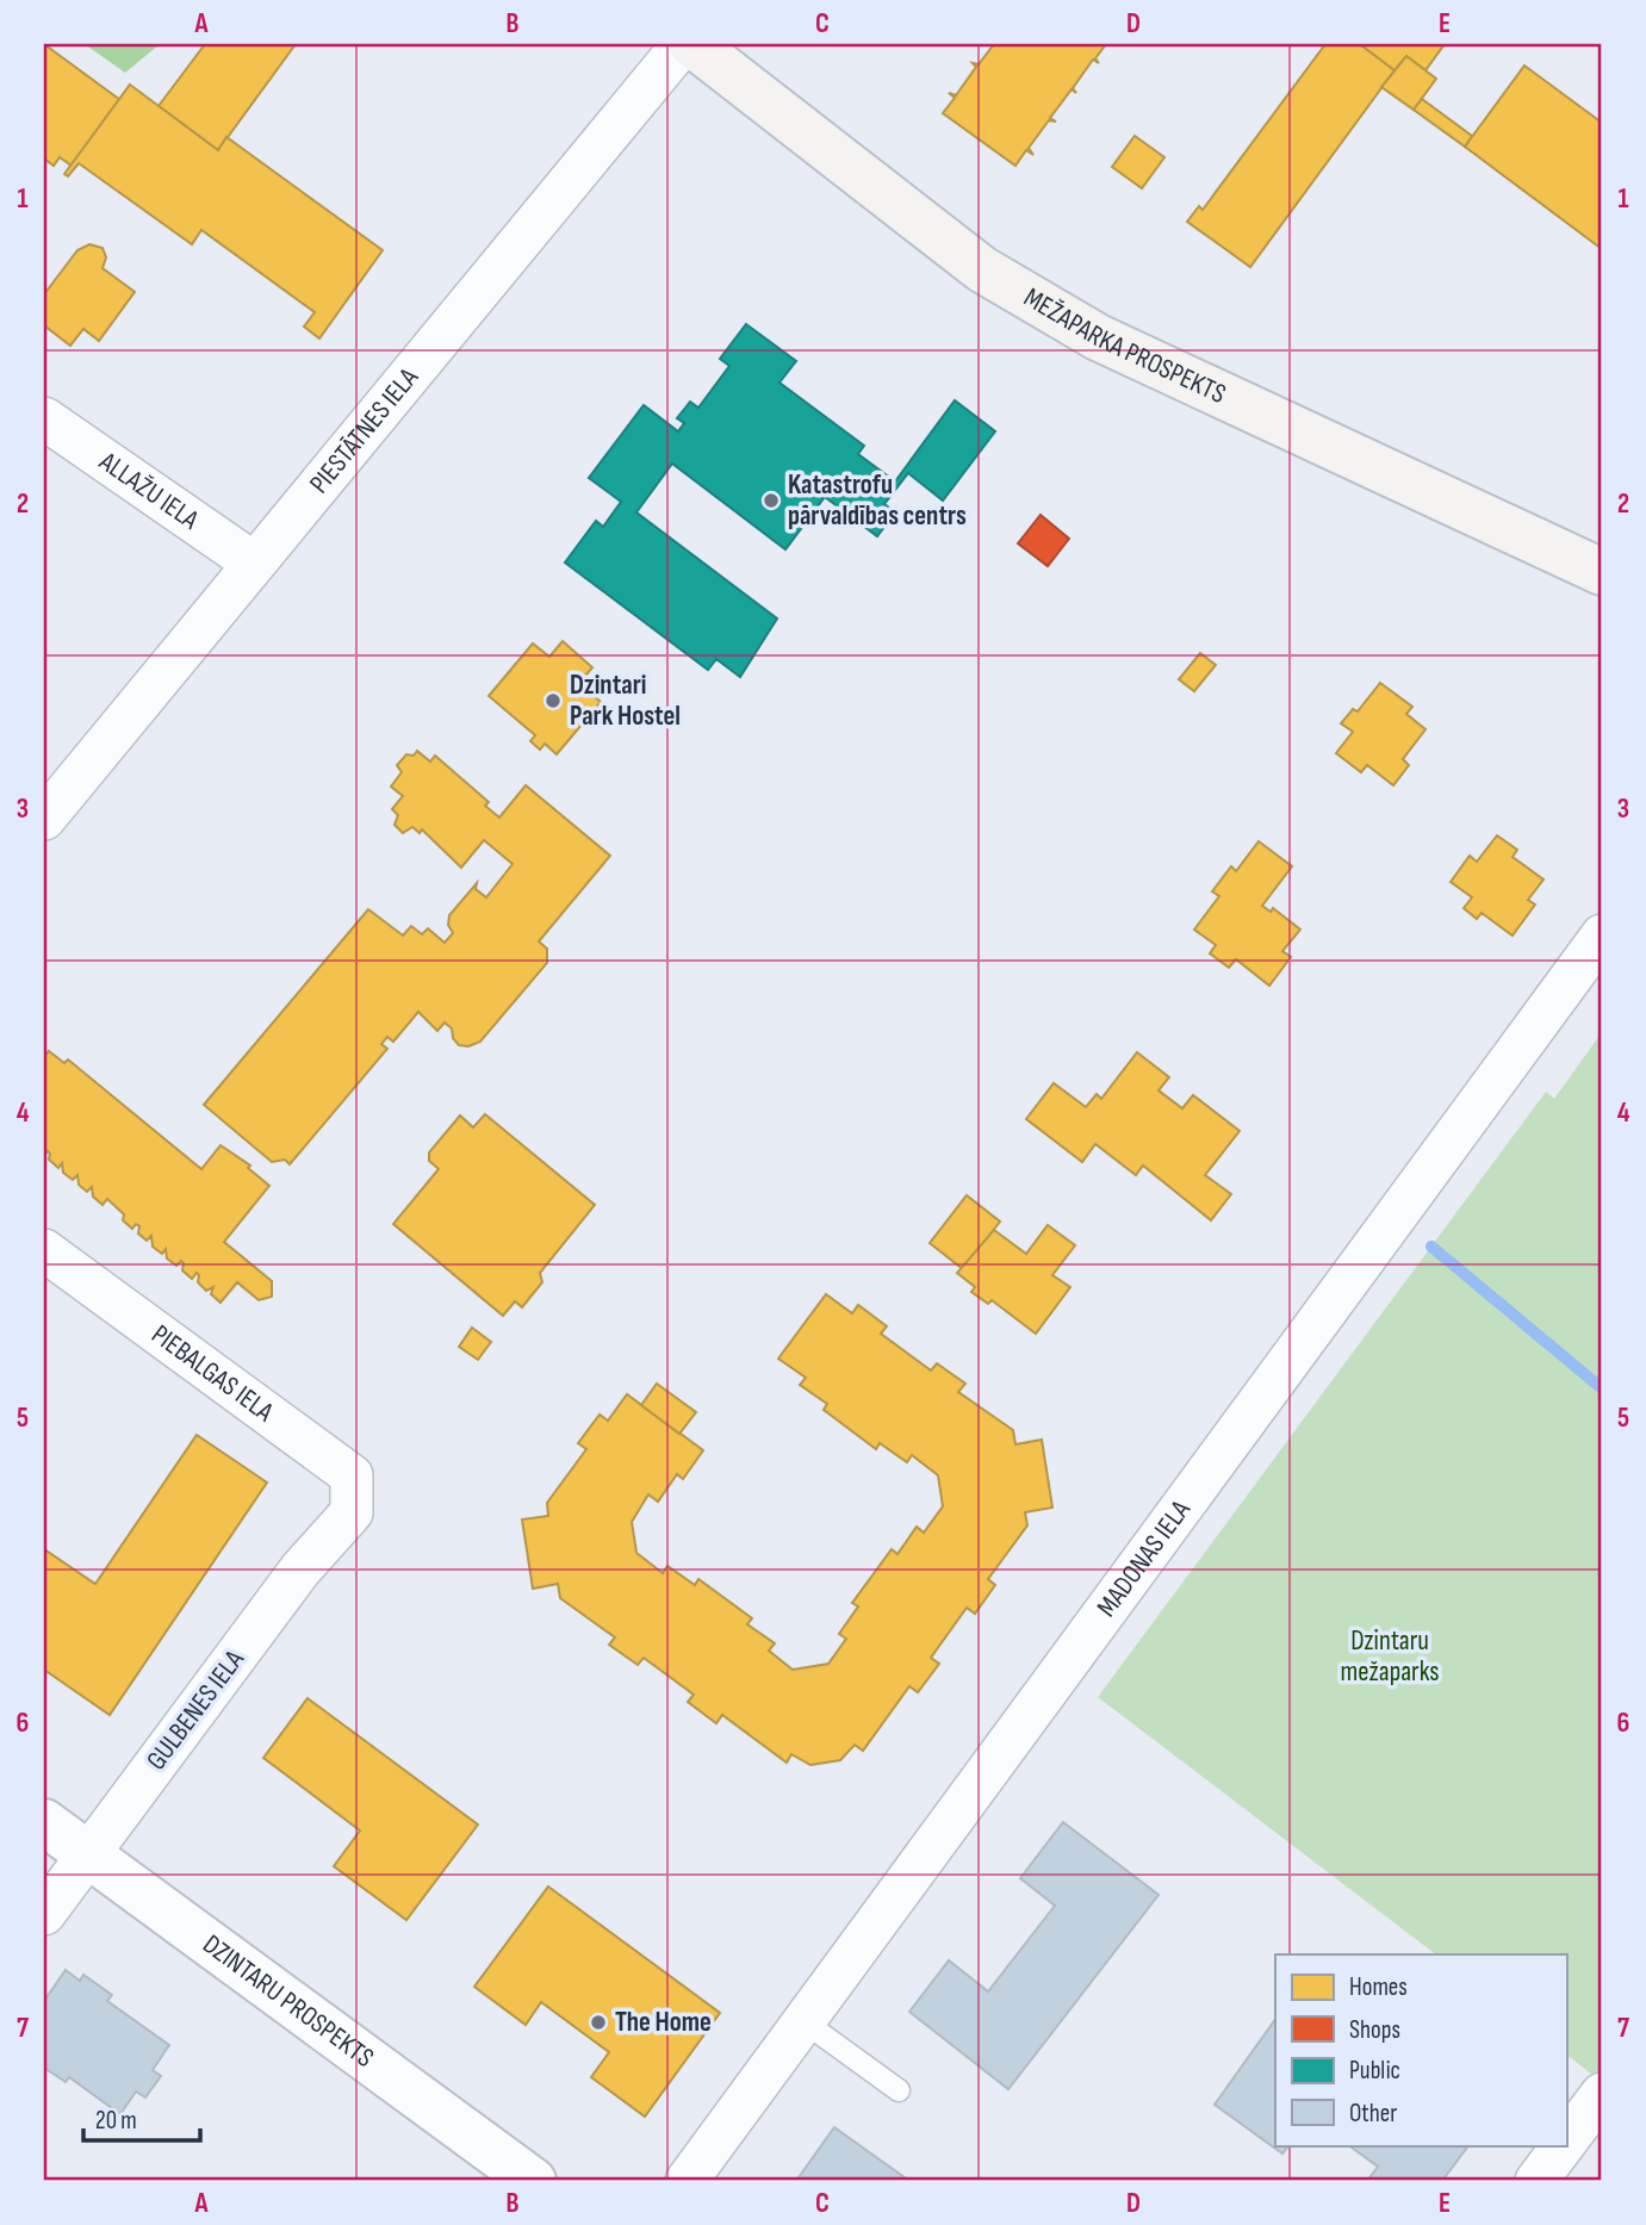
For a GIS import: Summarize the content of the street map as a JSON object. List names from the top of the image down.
{
  "streets": {
    "main road": ["MEŽAPARKA PROSPEKTS"],
    "street": [
      "PIESTĀTNES IELA",
      "ALLAŽU IELA",
      "PIEBALGAS IELA",
      "MADONAS IELA",
      "GULBENES IELA",
      "DZINTARU PROSPEKTS"
    ]
  },
  "crossings": [
    ["PIESTĀTNES IELA", "ALLAŽU IELA"],
    ["PIEBALGAS IELA", "GULBENES IELA"],
    ["GULBENES IELA", "DZINTARU PROSPEKTS"]
  ],
  "parks": ["Dzintaru mežaparks"],
  "places": ["Katastrofu pārvaldības centrs", "Dzintari Park Hostel", "The Home"],
  "legend": [
    "Homes",
    "Shops",
    "Public",
    "Other"
  ],
  "scale_bar": "20 m",
  "grid": {
    "columns": [
      "A",
      "B",
      "C",
      "D",
      "E"
    ],
    "rows": [
      "1",
      "2",
      "3",
      "4",
      "5",
      "6",
      "7"
    ]
  }
}
